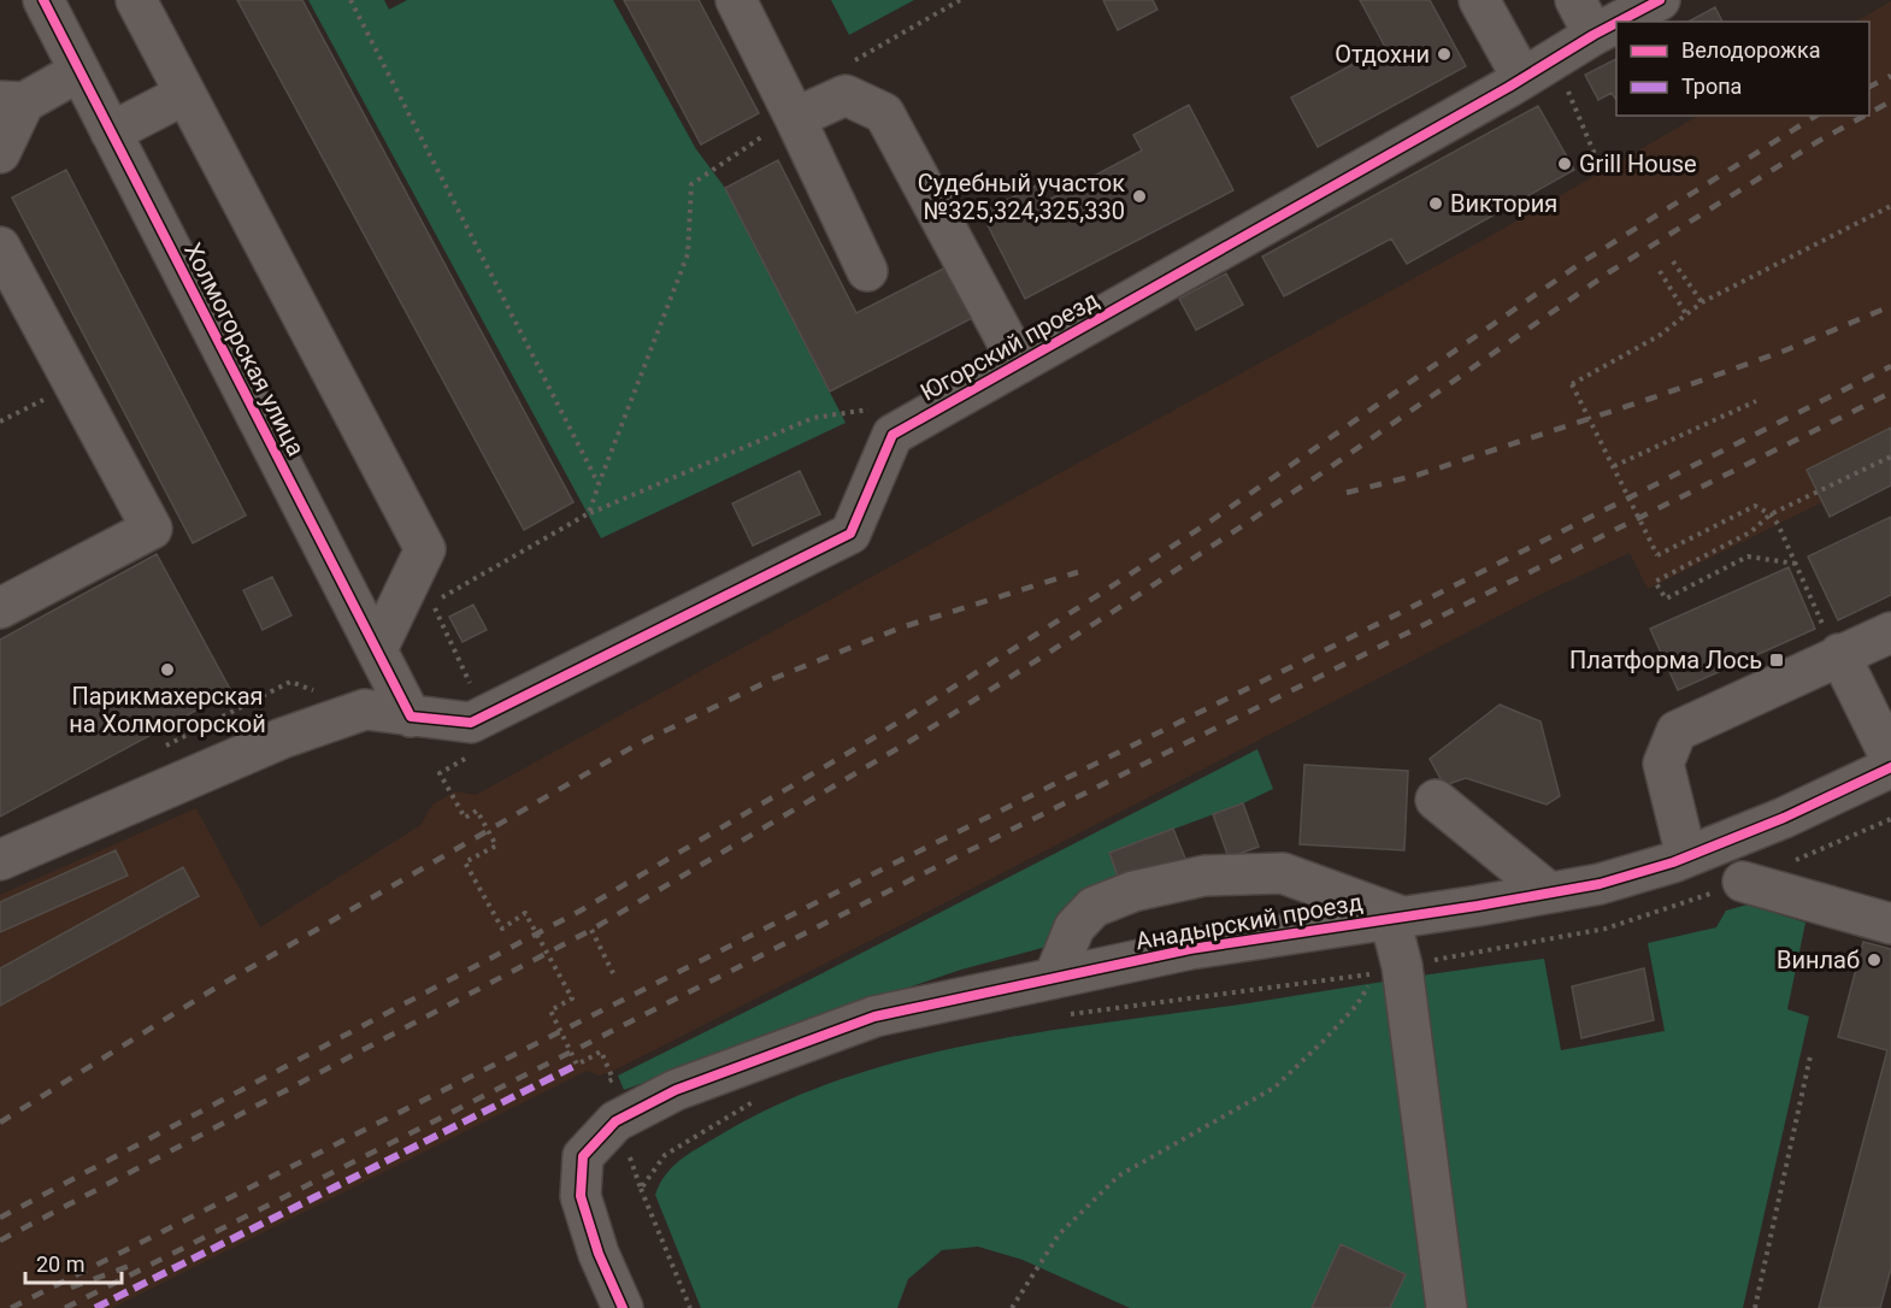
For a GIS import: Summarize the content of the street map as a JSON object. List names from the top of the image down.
{
  "streets": {
    "street": ["Югорский проезд", "Холмогорская улица", "Анадырский проезд"]
  },
  "crossings": [
    ["Югорский проезд", "Холмогорская улица"]
  ],
  "places": {
    "other": [
      "Отдохни",
      "Grill House",
      "Судебный участок №325,324,325,330",
      "Виктория",
      "Парикмахерская на Холмогорской",
      "Винлаб"
    ],
    "transit": ["Платформа Лось"]
  },
  "legend": ["Велодорожка", "Тропа"],
  "scale_bar": "20 m"
}
